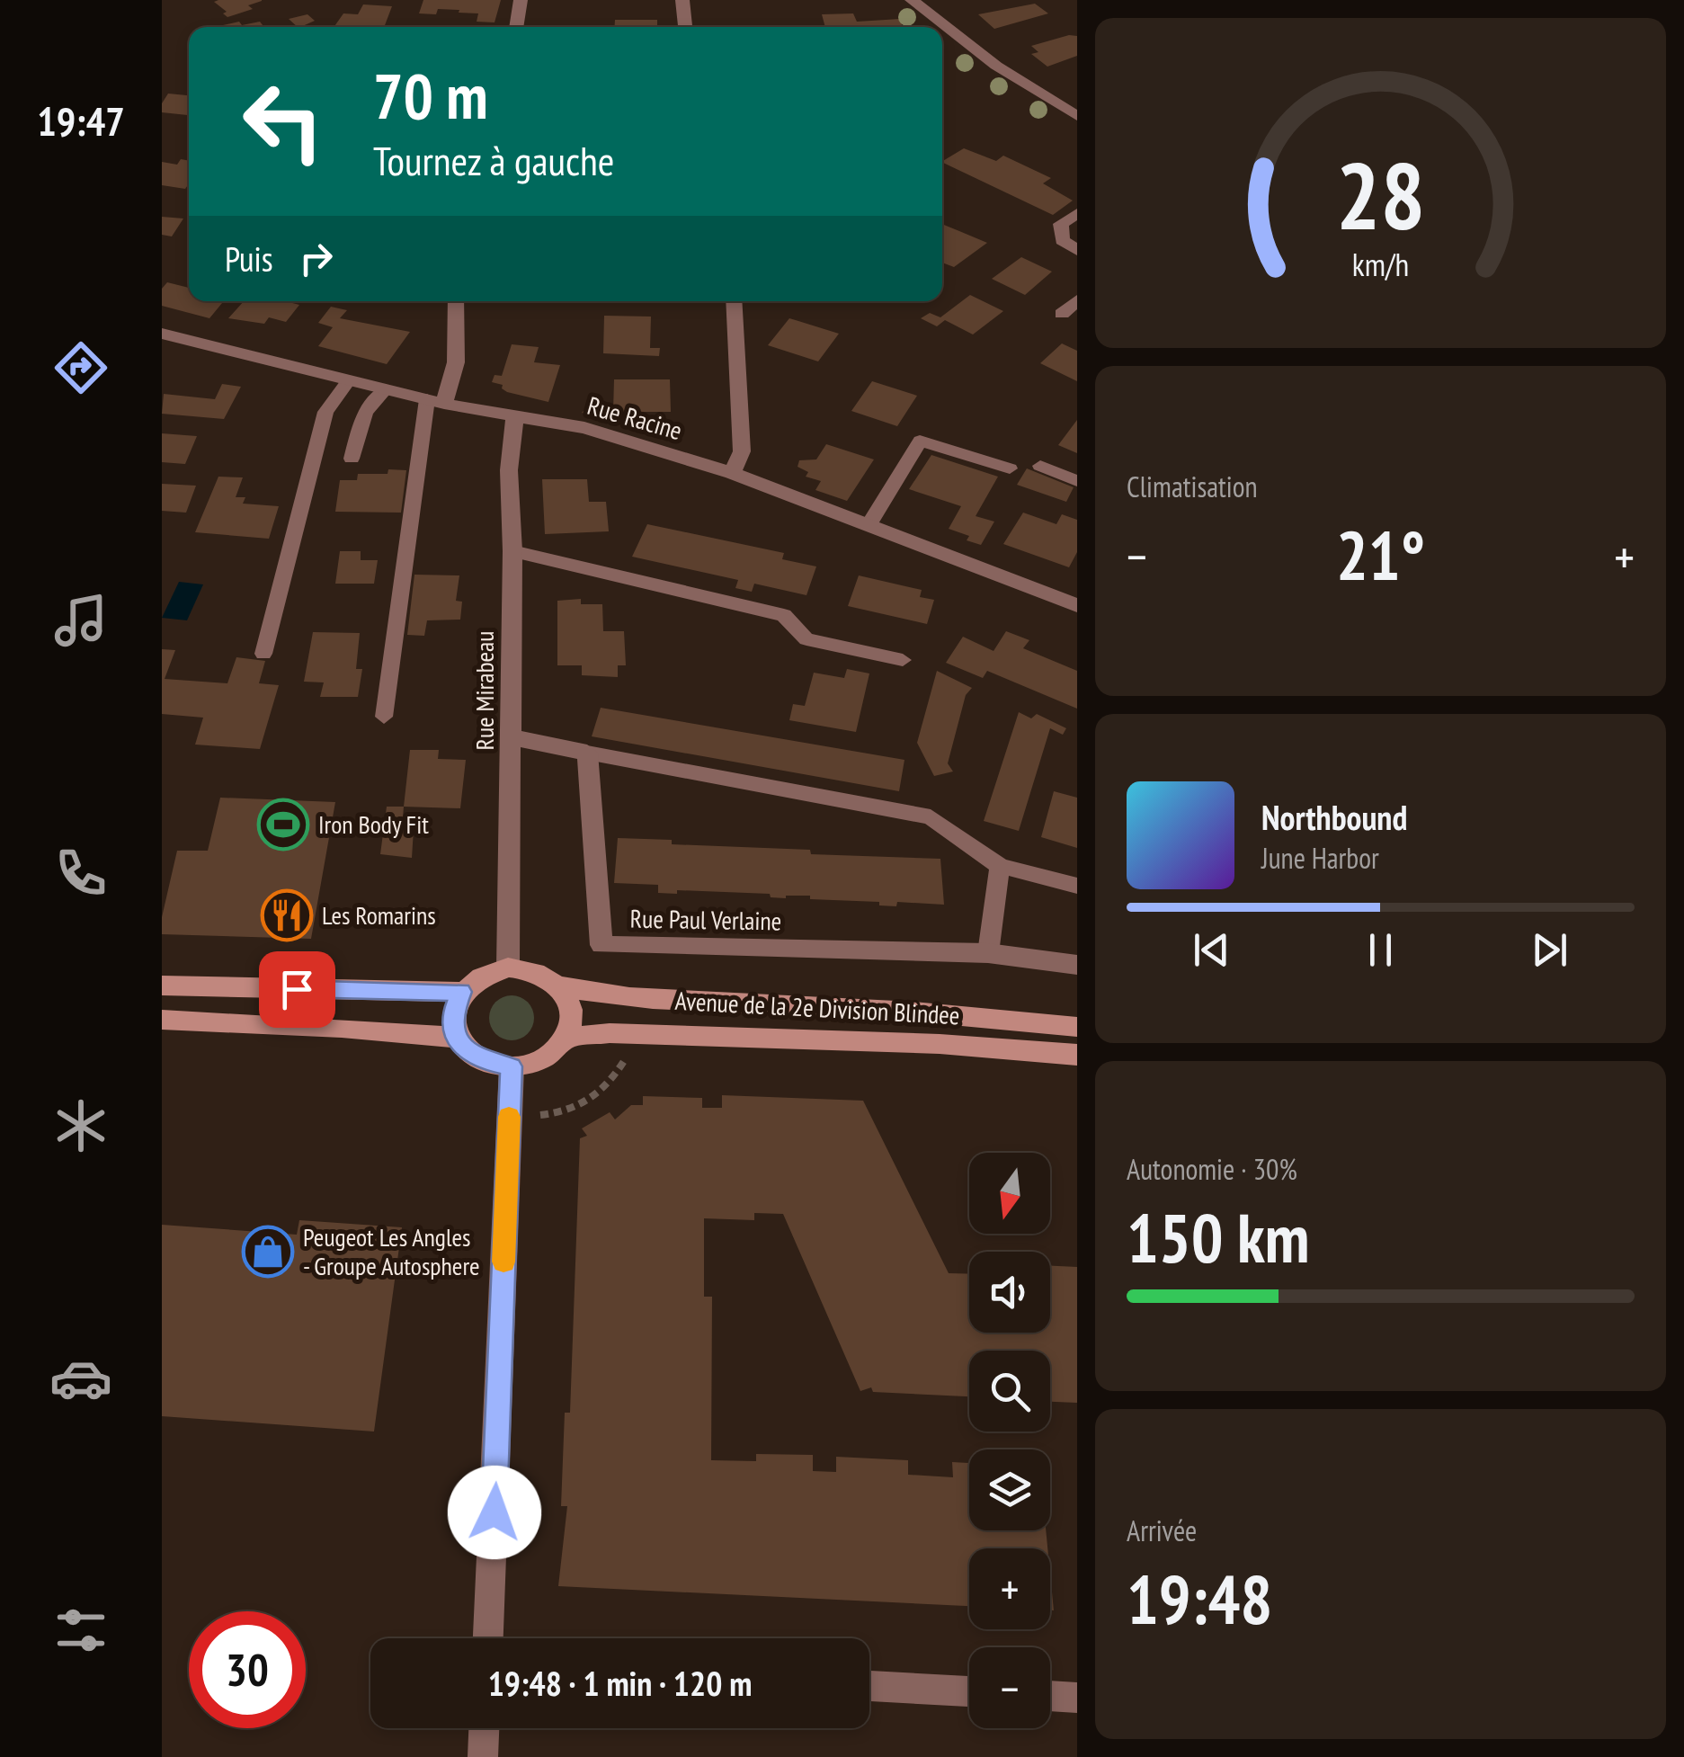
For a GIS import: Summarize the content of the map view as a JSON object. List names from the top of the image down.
{
  "streets": {
    "main road": ["Avenue de la 2e Division Blindee"],
    "street": ["Rue Racine", "Rue Mirabeau", "Rue Paul Verlaine"]
  },
  "crossings": [
    ["Rue Racine", "Rue Mirabeau"],
    ["Rue Mirabeau", "Avenue de la 2e Division Blindee"]
  ],
  "places": {
    "sports": ["Iron Body Fit"],
    "restaurant": ["Les Romarins"],
    "shop": ["Peugeot Les Angles - Groupe Autosphere"]
  },
  "north": "bottom",
  "page": {
    "tabs": "19:47",
    "turn": ["70 m", "Tournez à gauche"],
    "then": "Puis",
    "tile": [
      "Climatisation",
      ["Autonomie · 30%", "150 km"],
      ["Arrivée", "19:48"]
    ],
    "heat": ["−", "21°", "+"],
    "song": ["Northbound", "June Harbor"],
    "map_buttons": ["+", "−"],
    "limit": "30",
    "trip": "19:48 · 1 min · 120 m",
    "gauge": ["28", "km/h"]
  }
}
